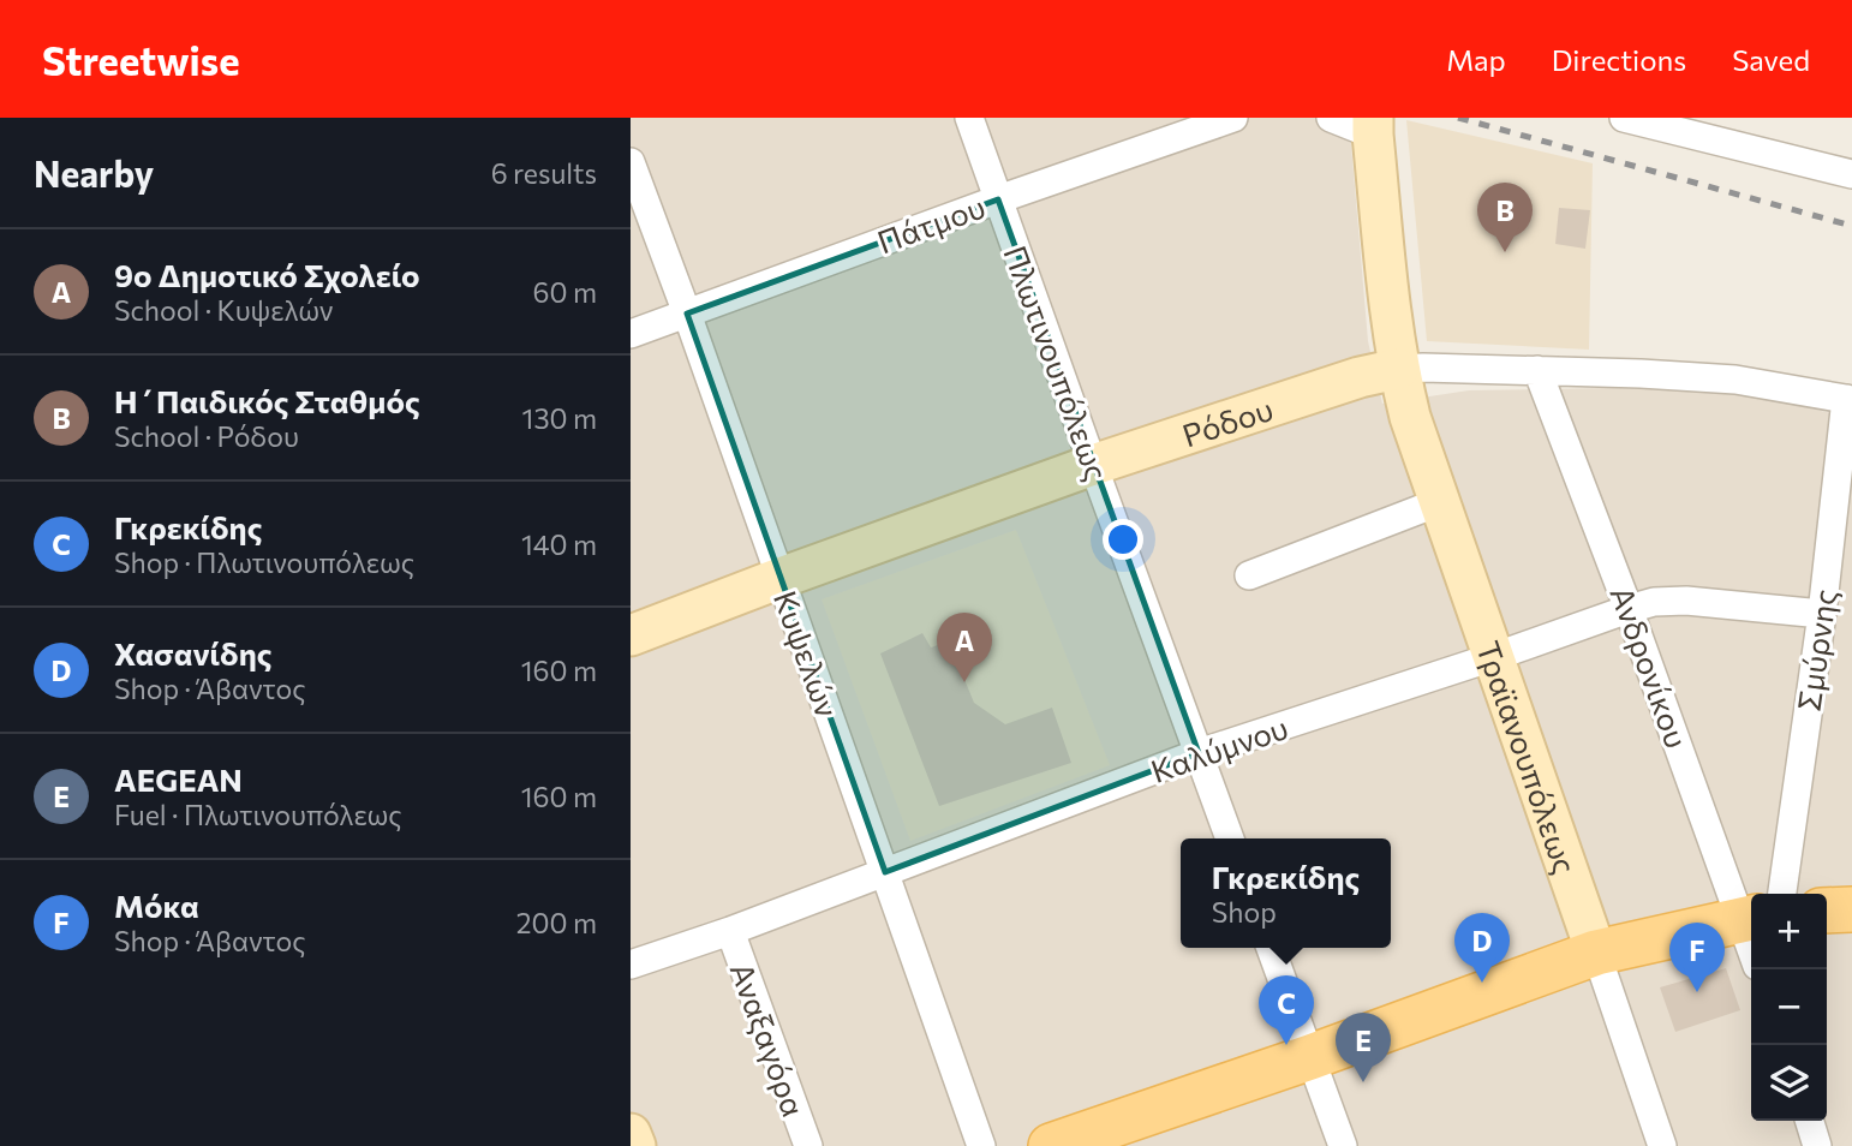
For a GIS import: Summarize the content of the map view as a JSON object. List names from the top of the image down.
{
  "streets": {
    "street": [
      "Πάτμου",
      "Πλωτινουπόλεως",
      "Ρόδου",
      "Σμύρνης",
      "Κυψελών",
      "Ανδρονίκου",
      "Καλύμνου",
      "Τραϊανουπόλεως",
      "Αναξαγόρα"
    ]
  },
  "crossings": [
    ["Πάτμου", "Πλωτινουπόλεως"],
    ["Πάτμου", "Κυψελών"],
    ["Πλωτινουπόλεως", "Ρόδου"],
    ["Πλωτινουπόλεως", "Καλύμνου"],
    ["Ρόδου", "Σμύρνης"],
    ["Ρόδου", "Κυψελών"],
    ["Ρόδου", "Ανδρονίκου"],
    ["Ρόδου", "Τραϊανουπόλεως"],
    ["Σμύρνης", "Καλύμνου"],
    ["Κυψελών", "Καλύμνου"],
    ["Ανδρονίκου", "Καλύμνου"],
    ["Καλύμνου", "Τραϊανουπόλεως"],
    ["Καλύμνου", "Αναξαγόρα"]
  ],
  "page": {
    "header": "Streetwise",
    "nav": ["Map", "Directions", "Saved"],
    "heading": ["Nearby", "6 results"],
    "pins": [
      "B",
      "A",
      "D",
      "F",
      "C",
      "E"
    ],
    "list": [
      {
        "mark": "A",
        "name": "9ο Δημοτικό Σχολείο",
        "note": "School · Κυψελών",
        "value": "60 m"
      },
      {
        "mark": "B",
        "name": "Η΄Παιδικός Σταθμός",
        "note": "School · Ρόδου",
        "value": "130 m"
      },
      {
        "mark": "C",
        "name": "Γκρεκίδης",
        "note": "Shop · Πλωτινουπόλεως",
        "value": "140 m"
      },
      {
        "mark": "D",
        "name": "Χασανίδης",
        "note": "Shop · Άβαντος",
        "value": "160 m"
      },
      {
        "mark": "E",
        "name": "AEGEAN",
        "note": "Fuel · Πλωτινουπόλεως",
        "value": "160 m"
      },
      {
        "mark": "F",
        "name": "Μόκα",
        "note": "Shop · Άβαντος",
        "value": "200 m"
      }
    ],
    "popup": ["Γκρεκίδης", "Shop"],
    "map_buttons": ["+", "−"]
  }
}
